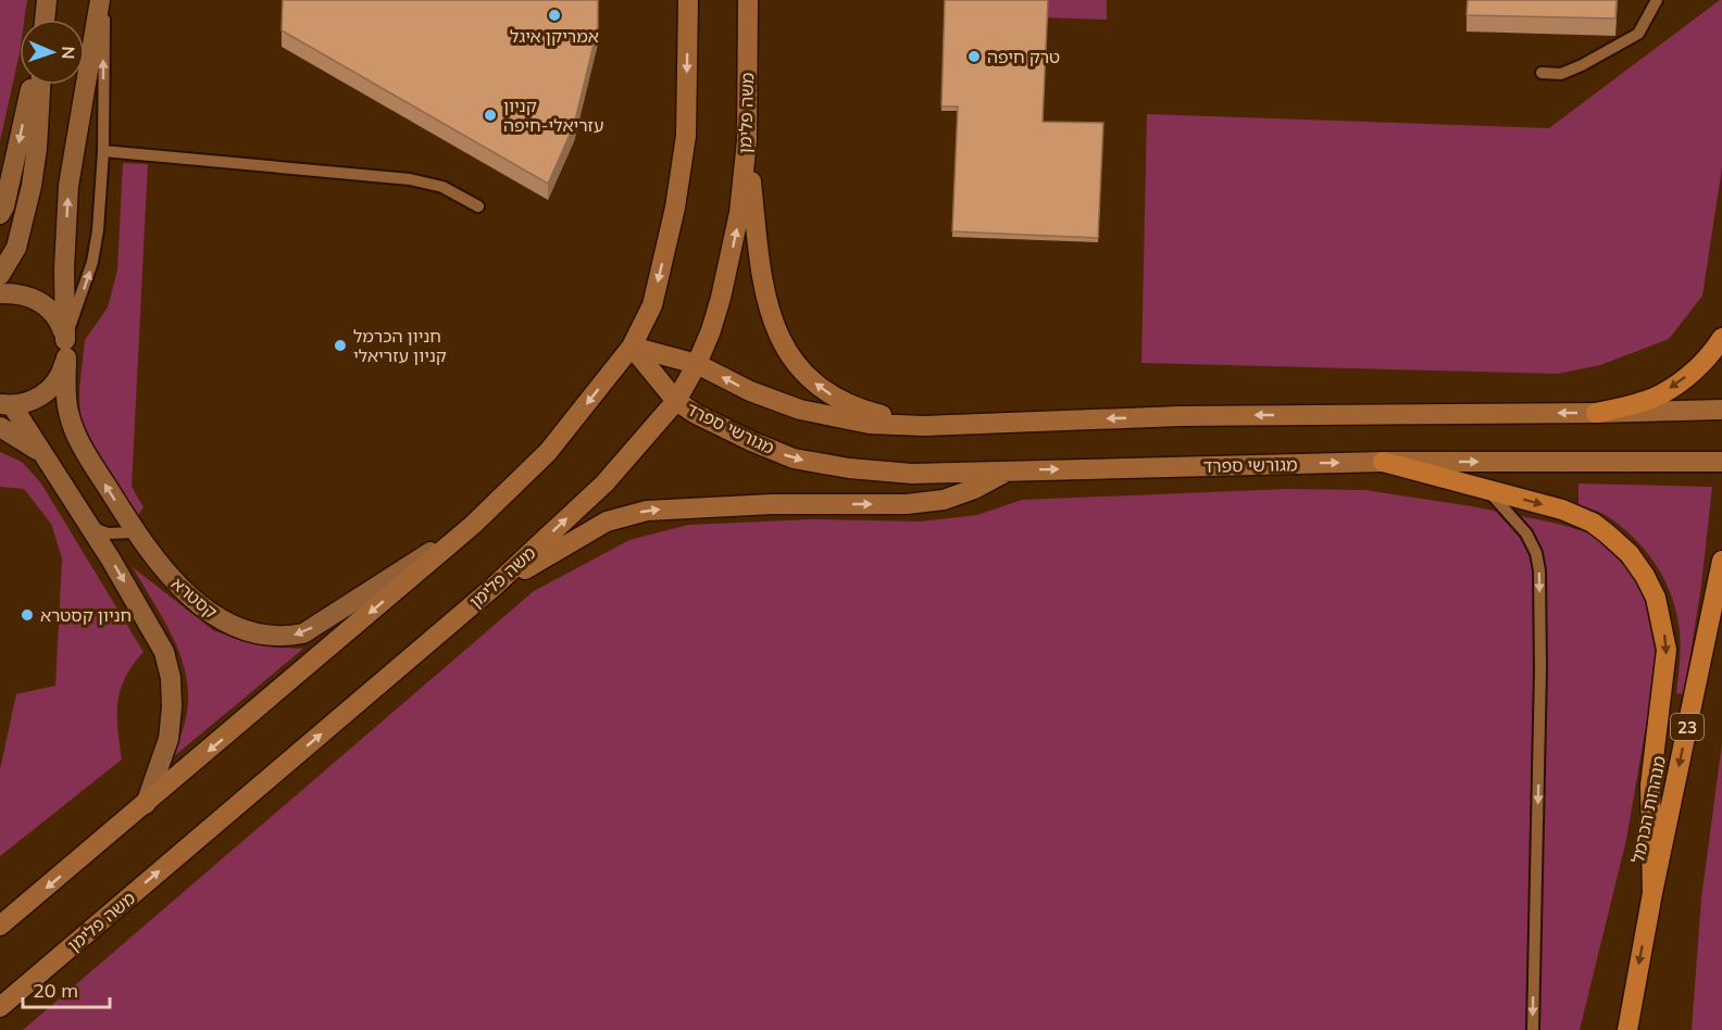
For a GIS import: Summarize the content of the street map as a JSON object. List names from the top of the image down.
{
  "streets": {
    "highway": ["23", "מנהרות הכרמל"],
    "main road": ["משה פלימן", "מגורשי ספרד"],
    "street": ["קסטרא"]
  },
  "crossings": [
    ["משה פלימן", "מגורשי ספרד"]
  ],
  "one_way": ["מנהרות הכרמל"],
  "places": [
    "אמריקן איגל",
    "טרק חיפה",
    "קניון עזריאלי-חיפה",
    "חניון הכרמל קניון עזריאלי",
    "חניון קסטרא"
  ],
  "scale_bar": "20 m",
  "north": "right"
}
